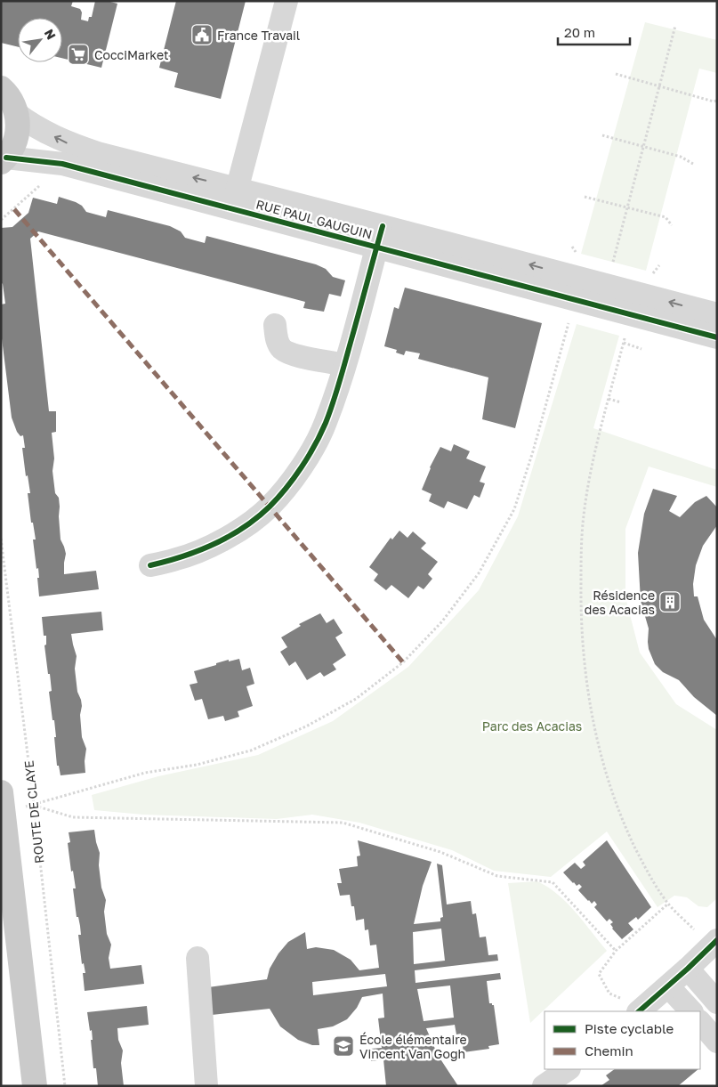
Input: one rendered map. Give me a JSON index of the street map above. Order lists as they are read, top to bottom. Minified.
{"streets":{"street":["RUE PAUL GAUGUIN"],"path":["ROUTE DE CLAYE"]},"parks":["Parc des Acacias"],"places":{"public building":["France Travail"],"supermarket":["CocciMarket"],"building":["Résidence des Acacias"],"school or university":["École élémentaire Vincent Van Gogh"]},"legend":["Piste cyclable","Chemin"],"scale_bar":"20 m","north":"top right"}
